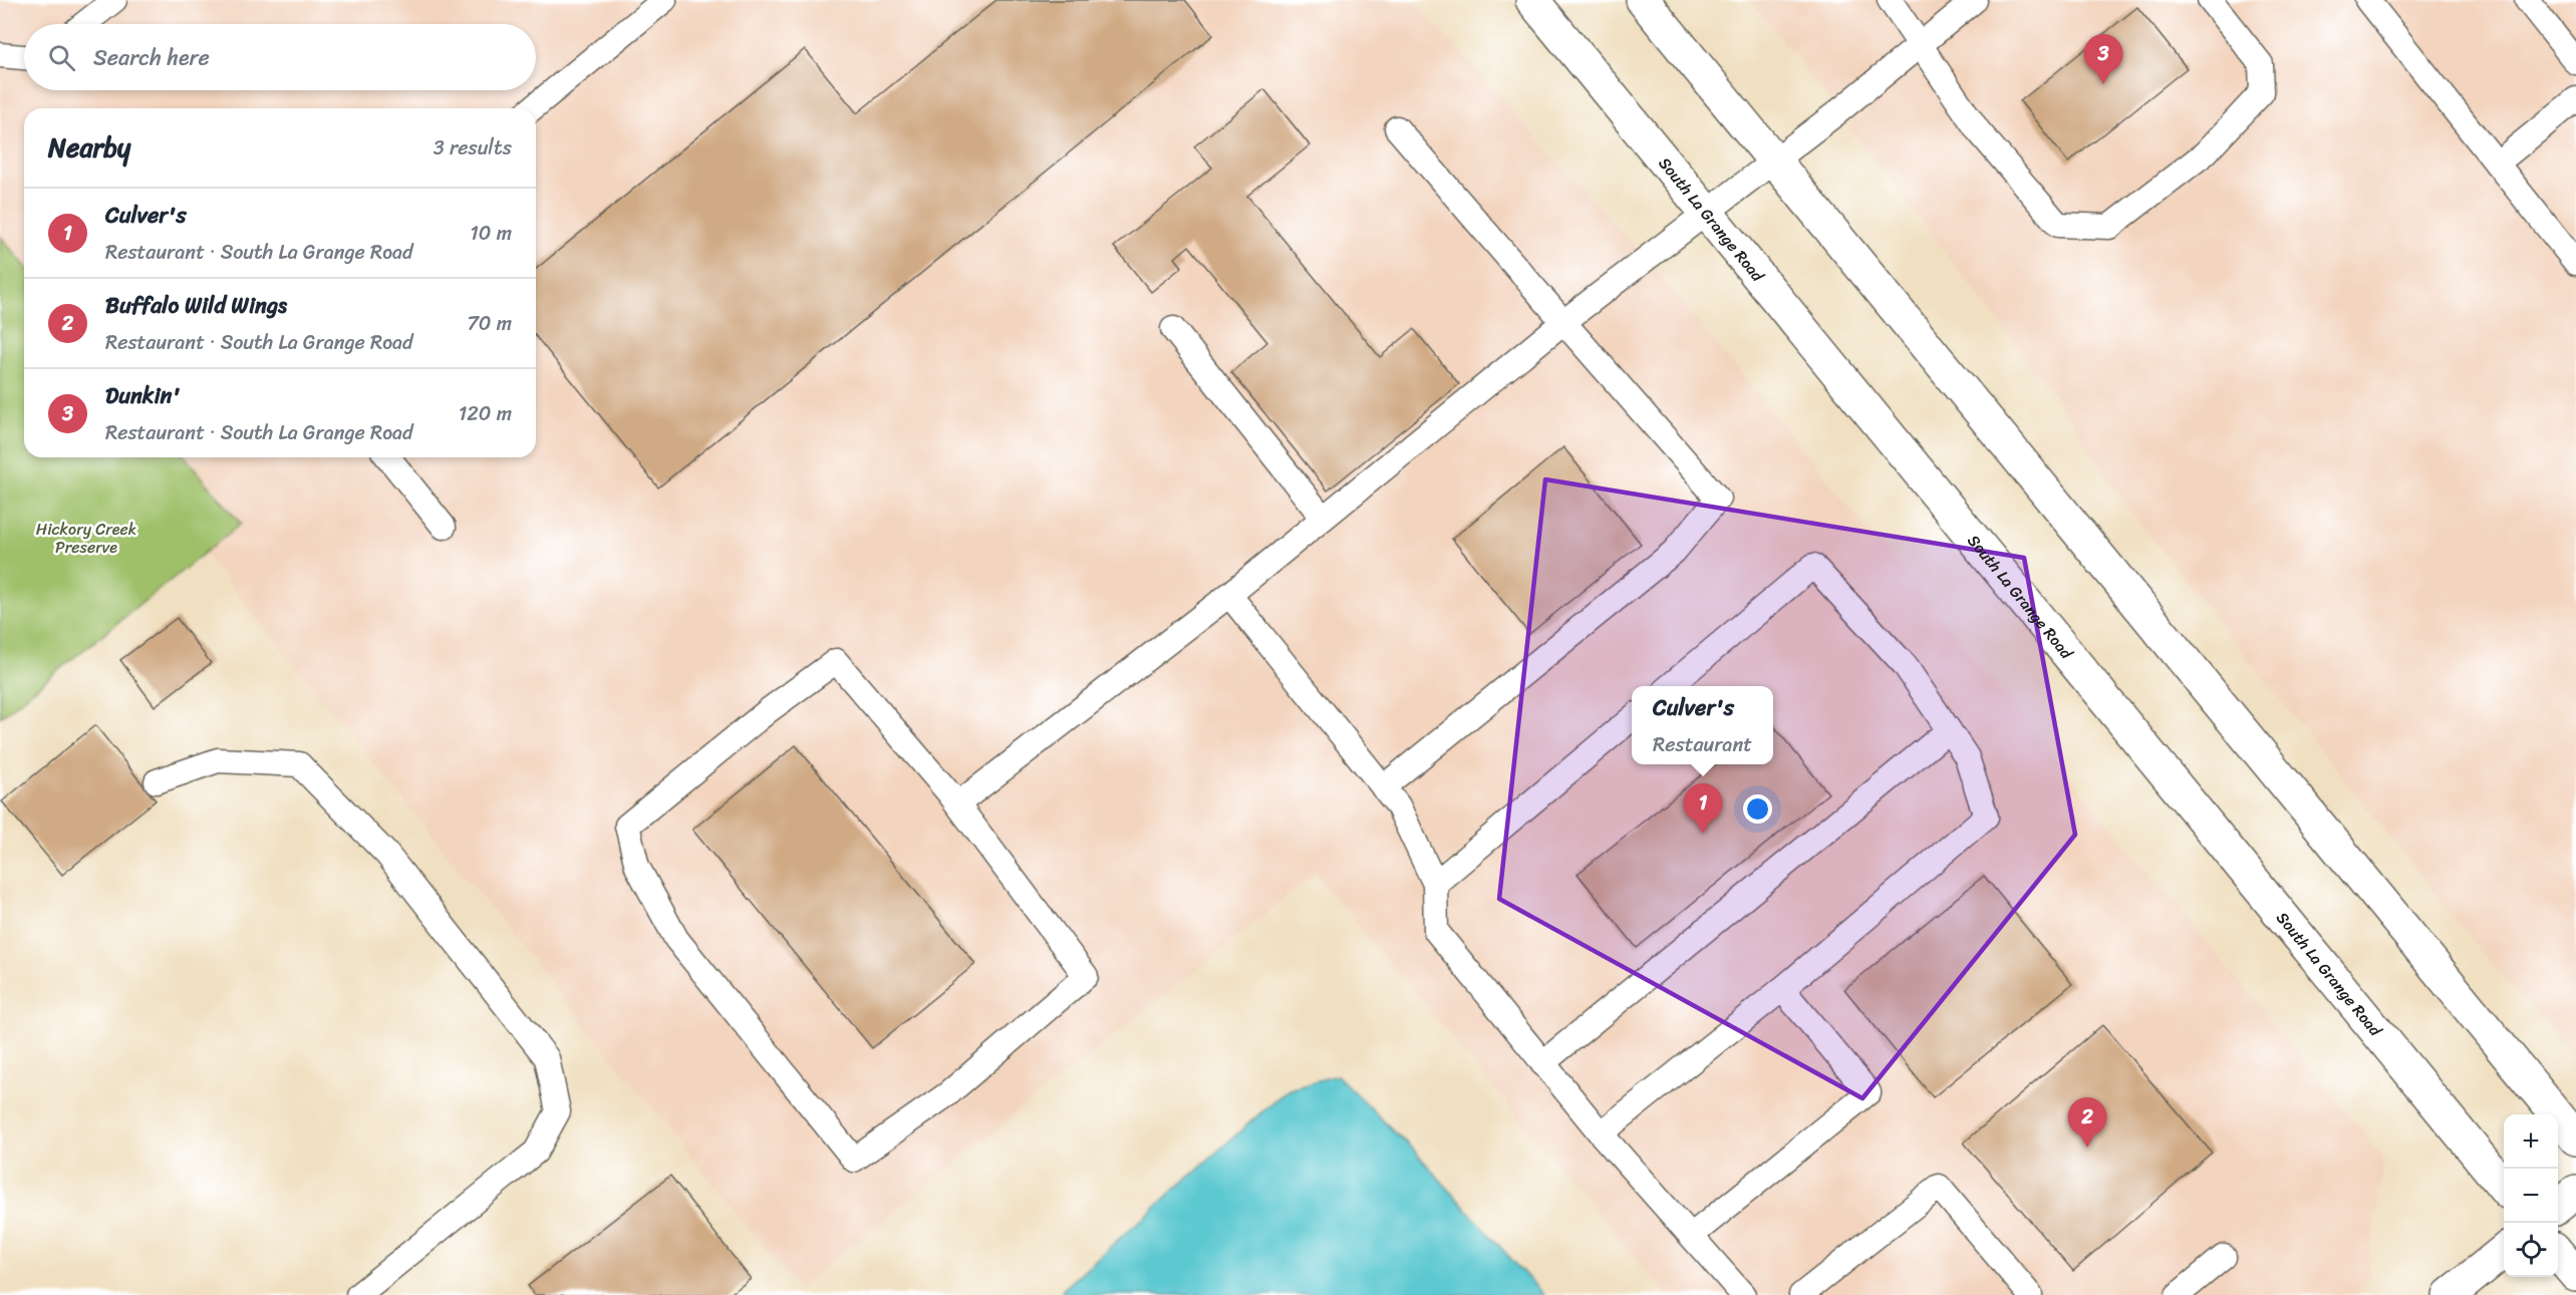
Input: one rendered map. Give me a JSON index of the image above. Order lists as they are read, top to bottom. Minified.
{"streets":{"main road":["South La Grange Road"]},"parks":["Hickory Creek Preserve"],"page":{"search":"Search here","pins":["3","1","2"],"heading":["Nearby","3 results"],"list":[{"mark":"1","name":"Culver's","note":"Restaurant · South La Grange Road","value":"10 m"},{"mark":"2","name":"Buffalo Wild Wings","note":"Restaurant · South La Grange Road","value":"70 m"},{"mark":"3","name":"Dunkin'","note":"Restaurant · South La Grange Road","value":"120 m"}],"popup":["Culver's","Restaurant"],"map_buttons":["+","−"]}}
